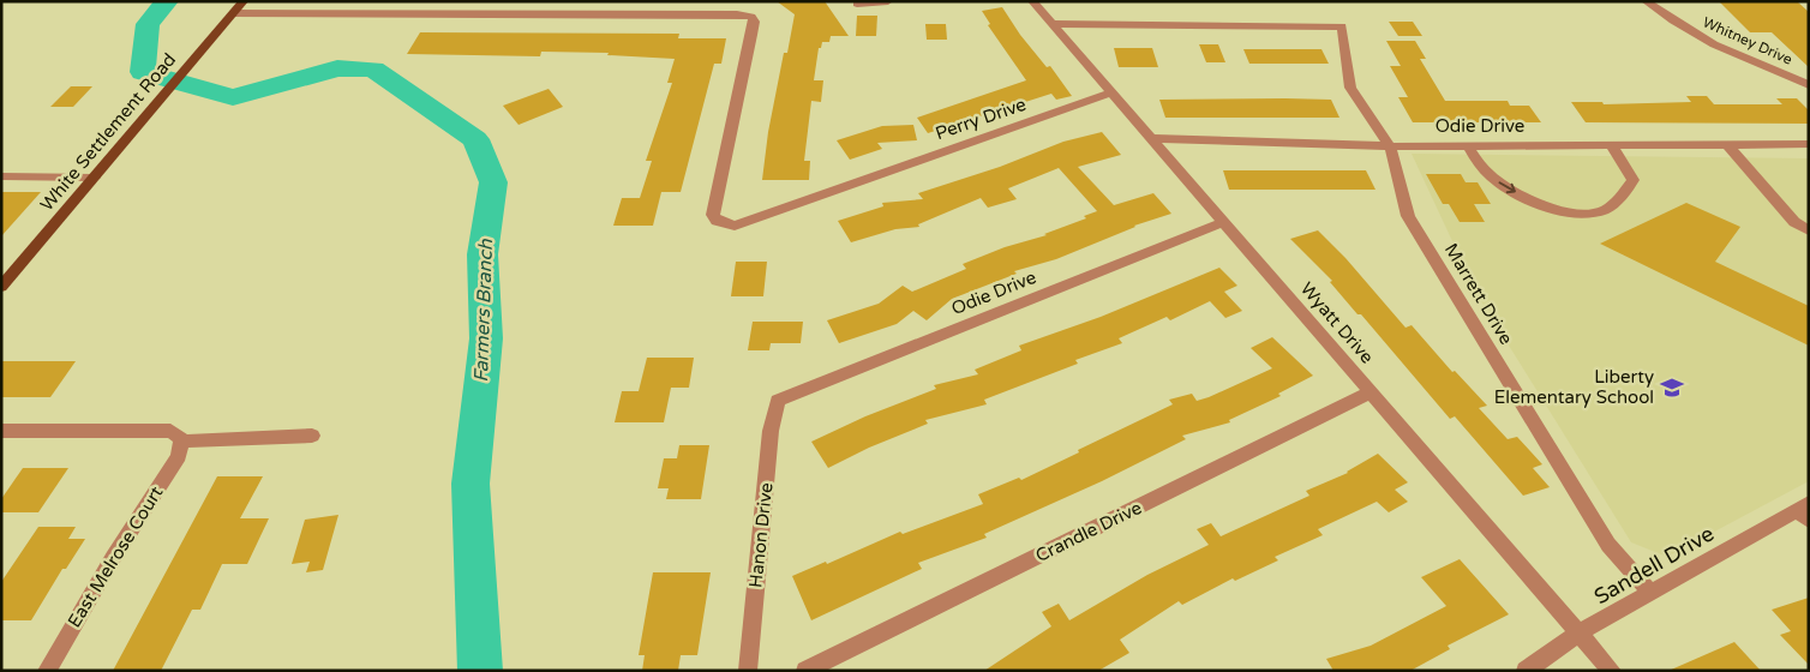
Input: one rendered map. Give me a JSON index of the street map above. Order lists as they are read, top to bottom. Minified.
{"streets":{"main road":["White Settlement Road"],"street":["Whitney Drive","Perry Drive","Odie Drive","Marrett Drive","Wyatt Drive","Crandle Drive","Hanon Drive","East Melrose Court","Sandell Drive"]},"crossings":[["Perry Drive","White Settlement Road"],["Perry Drive","Wyatt Drive"],["Odie Drive","Marrett Drive"],["Odie Drive","Wyatt Drive"],["Odie Drive","Hanon Drive"],["Marrett Drive","Wyatt Drive"],["Marrett Drive","Sandell Drive"],["Wyatt Drive","Crandle Drive"],["Wyatt Drive","Sandell Drive"]],"water":["Farmers Branch"],"places":{"school or university":["Liberty Elementary School"]}}
